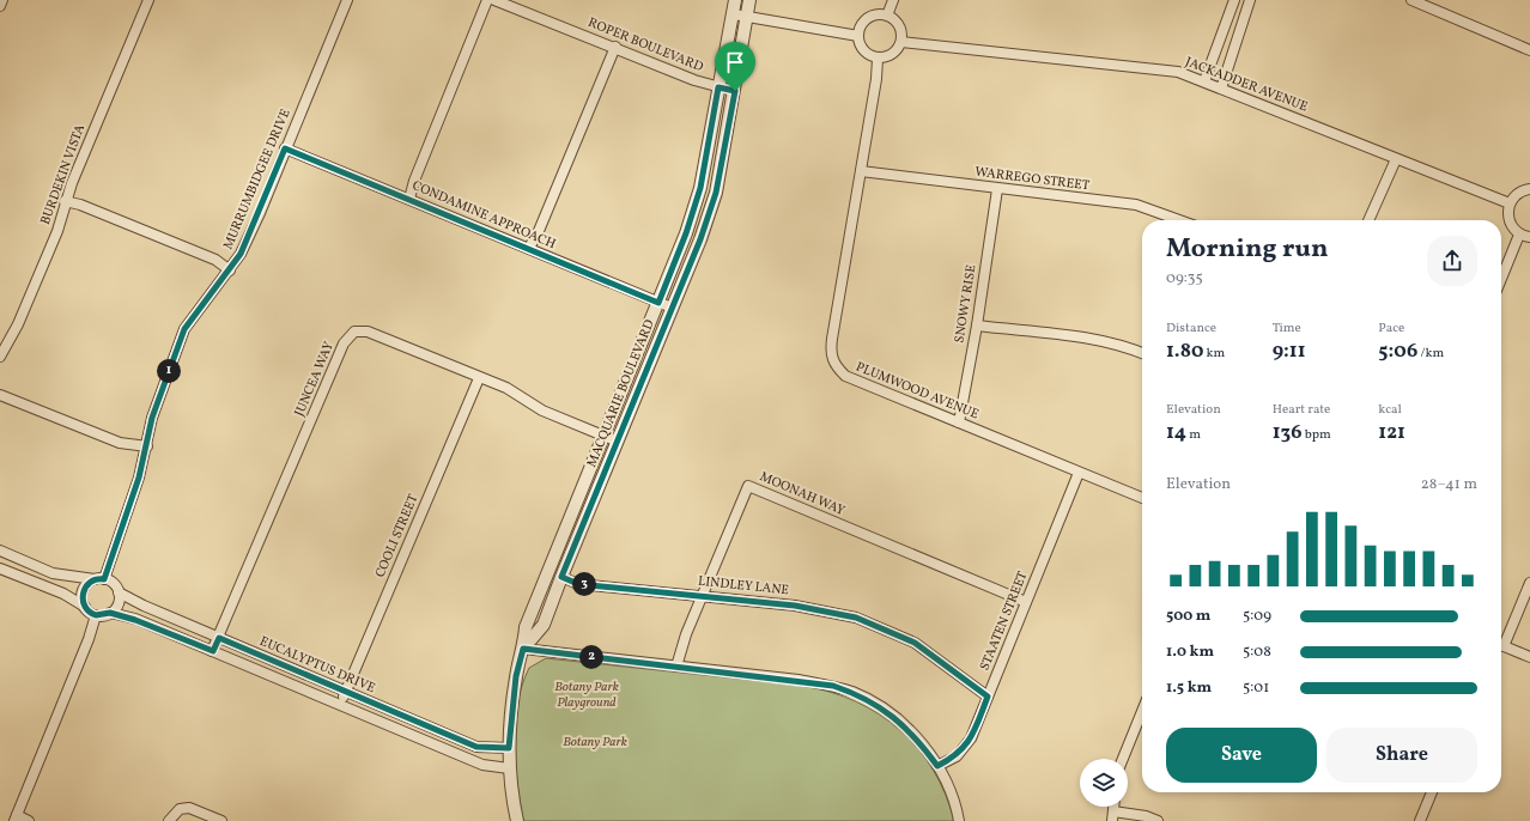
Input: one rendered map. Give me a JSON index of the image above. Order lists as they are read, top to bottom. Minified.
{"streets":{"street":["ROPER BOULEVARD","JACKADDER AVENUE","BURDEKIN VISTA","MURRUMBIDGEE DRIVE","WARREGO STREET","CONDAMINE APPROACH","SNOWY RISE","JUNCEA WAY","PLUMWOOD AVENUE","MACQUARIE BOULEVARD","MOONAH WAY","COOLI STREET","LINDLEY LANE","STAATEN STREET","EUCALYPTUS DRIVE"]},"crossings":[["ROPER BOULEVARD","MACQUARIE BOULEVARD"],["JACKADDER AVENUE","PLUMWOOD AVENUE"],["MURRUMBIDGEE DRIVE","CONDAMINE APPROACH"],["MURRUMBIDGEE DRIVE","EUCALYPTUS DRIVE"],["WARREGO STREET","SNOWY RISE"],["WARREGO STREET","PLUMWOOD AVENUE"],["CONDAMINE APPROACH","MACQUARIE BOULEVARD"],["SNOWY RISE","PLUMWOOD AVENUE"],["JUNCEA WAY","MACQUARIE BOULEVARD"],["JUNCEA WAY","COOLI STREET"],["JUNCEA WAY","EUCALYPTUS DRIVE"],["PLUMWOOD AVENUE","STAATEN STREET"],["MACQUARIE BOULEVARD","LINDLEY LANE"],["MACQUARIE BOULEVARD","EUCALYPTUS DRIVE"],["MOONAH WAY","LINDLEY LANE"],["MOONAH WAY","STAATEN STREET"],["COOLI STREET","EUCALYPTUS DRIVE"],["LINDLEY LANE","STAATEN STREET"]],"parks":["Botany Park Playground","Botany Park"],"page":{"heading":["Morning run","09:35"],"stats":[["Distance","1.80 km"],["Time","9:11"],["Pace","5:06 /km"],["Elevation","14 m"],["Heart rate","136 bpm"],["kcal","121"]],"pins":["1","3","2"],"chart":["Elevation","28–41 m"],"list":[{"name":"500 m","note":"5:09"},{"name":"1.0 km","note":"5:08"},{"name":"1.5 km","note":"5:01"}],"buttons":["Save","Share"]}}
